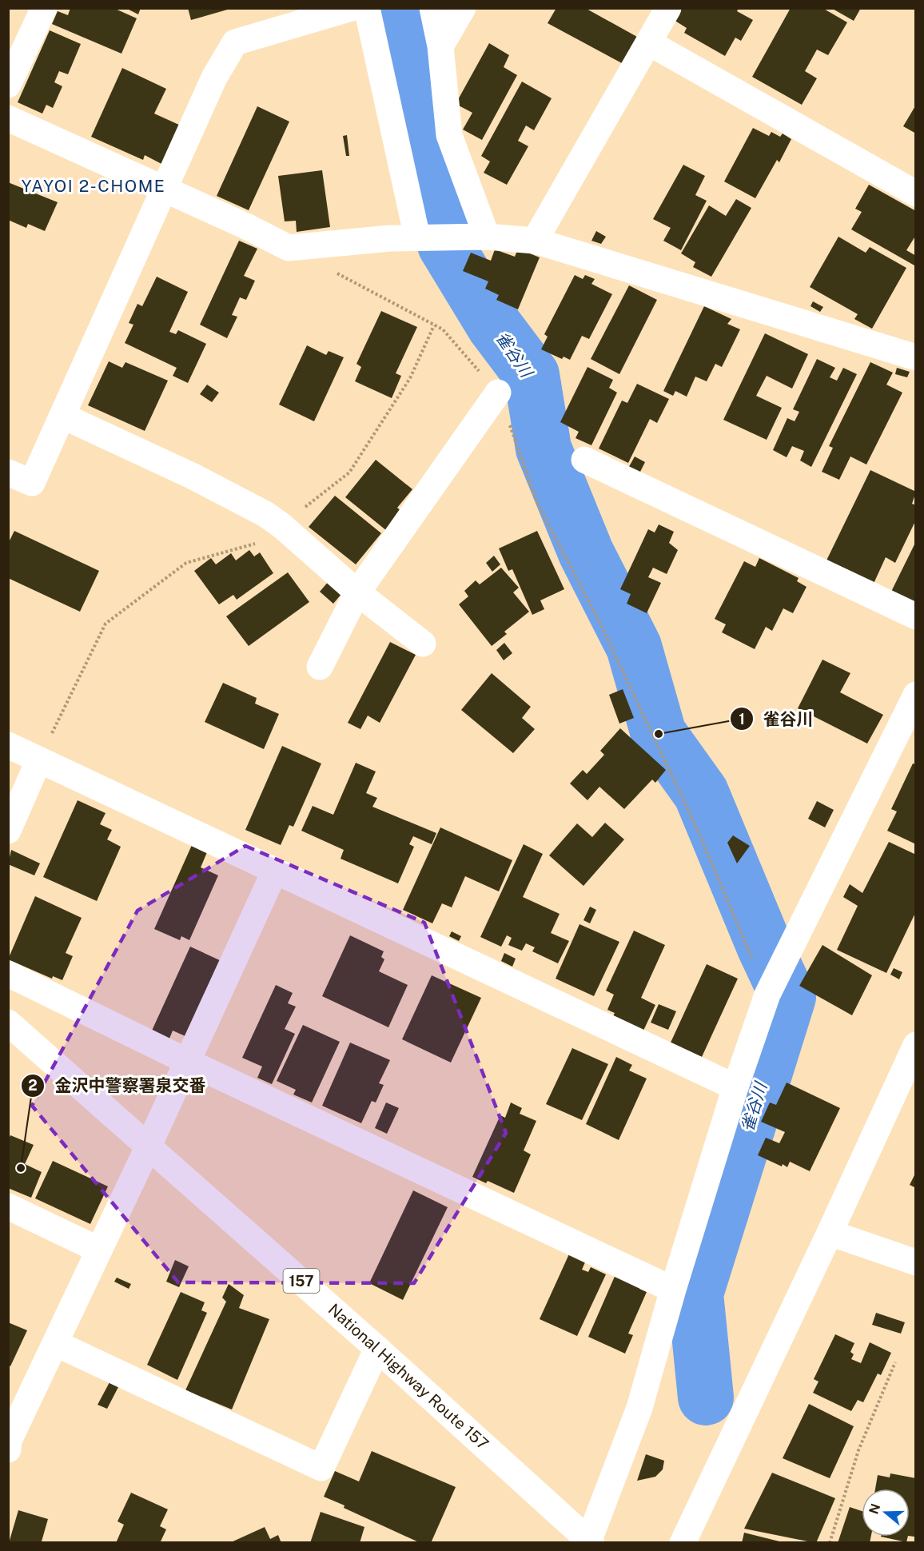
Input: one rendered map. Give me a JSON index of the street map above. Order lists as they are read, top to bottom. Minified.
{"streets":{"main road":["157","National Highway Route 157"]},"districts":["YAYOI 2-CHOME"],"water":["雀谷川"],"places":["雀谷川","金沢中警察署泉交番"],"north":"left"}
